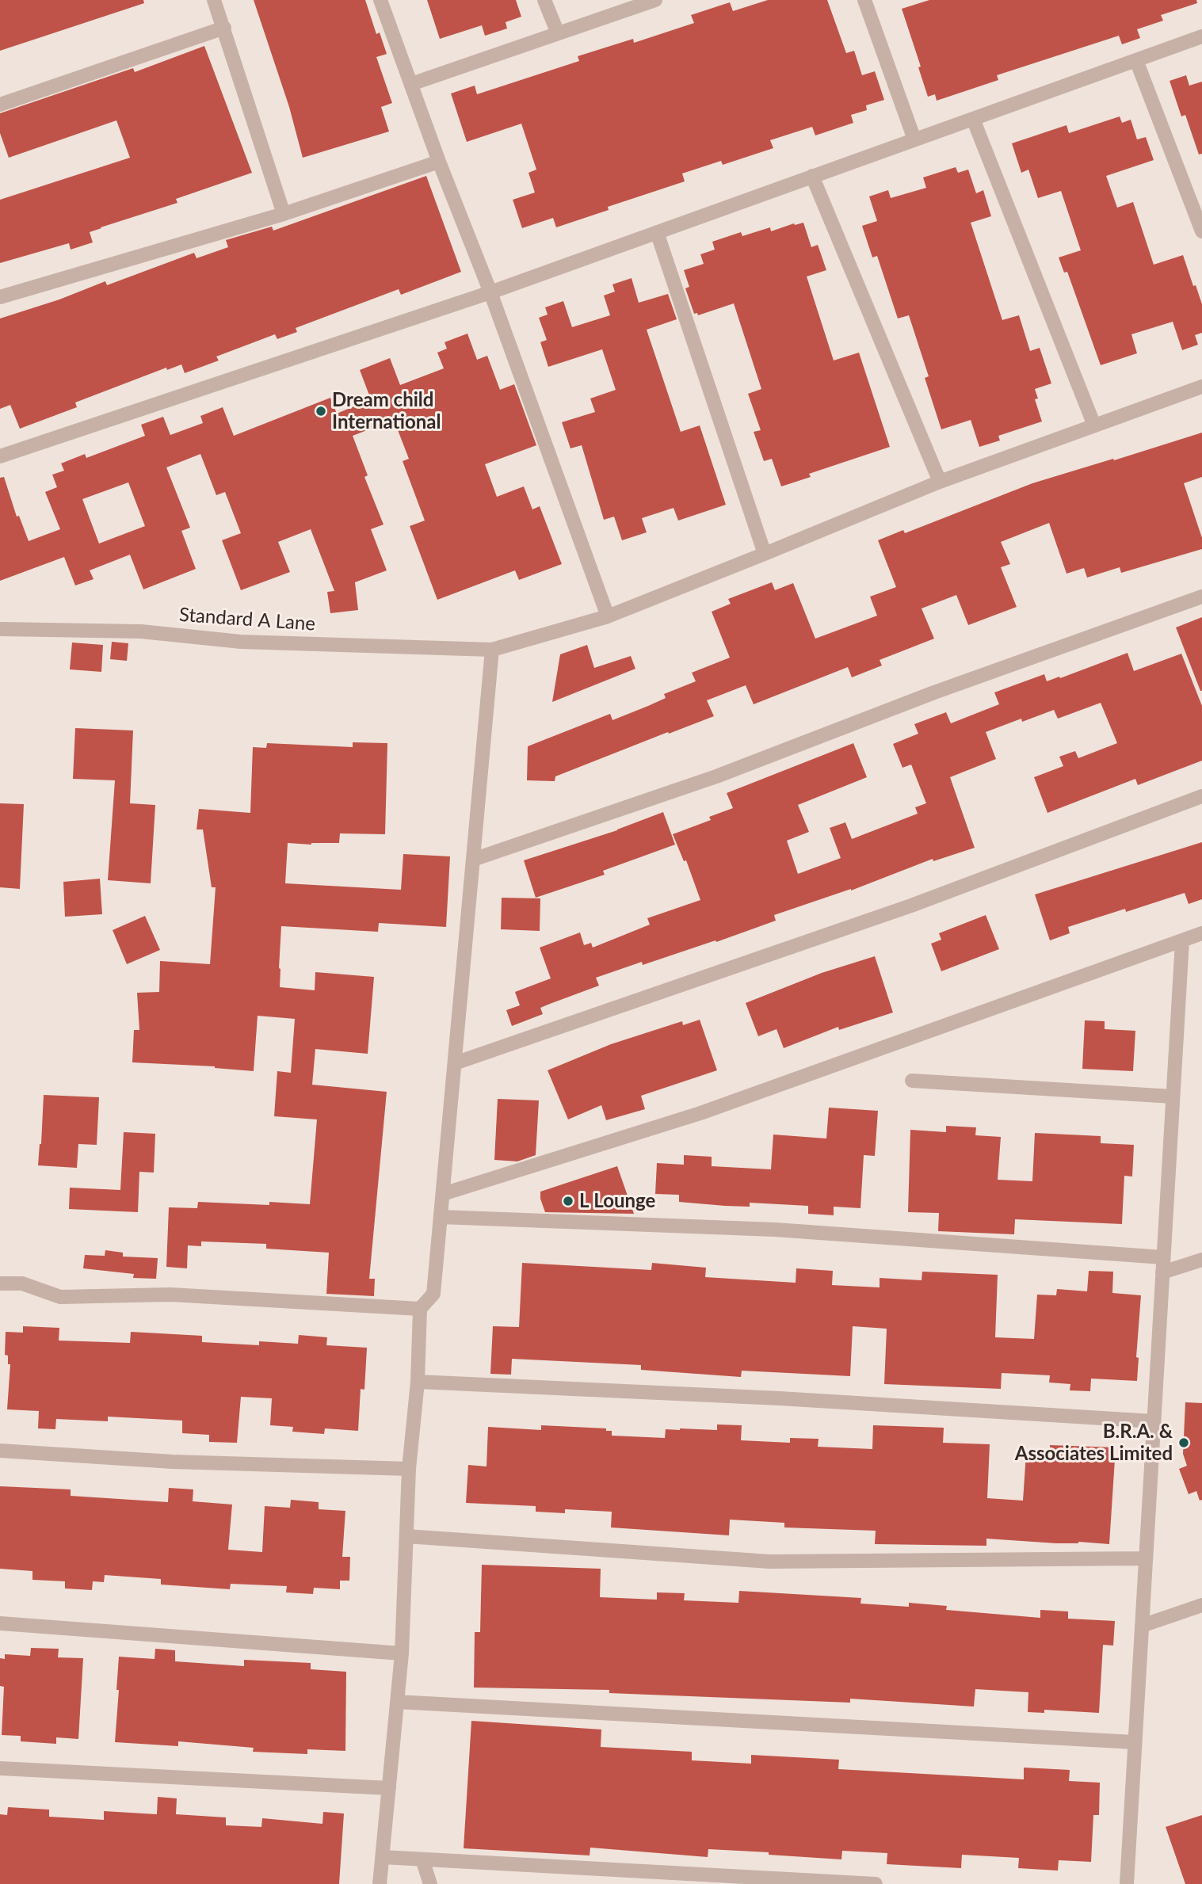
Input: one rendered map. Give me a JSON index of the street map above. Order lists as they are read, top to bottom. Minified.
{"streets":{"street":["Standard A Lane"]},"places":["Dream child International","L Lounge","B.R.A. & Associates Limited"]}
